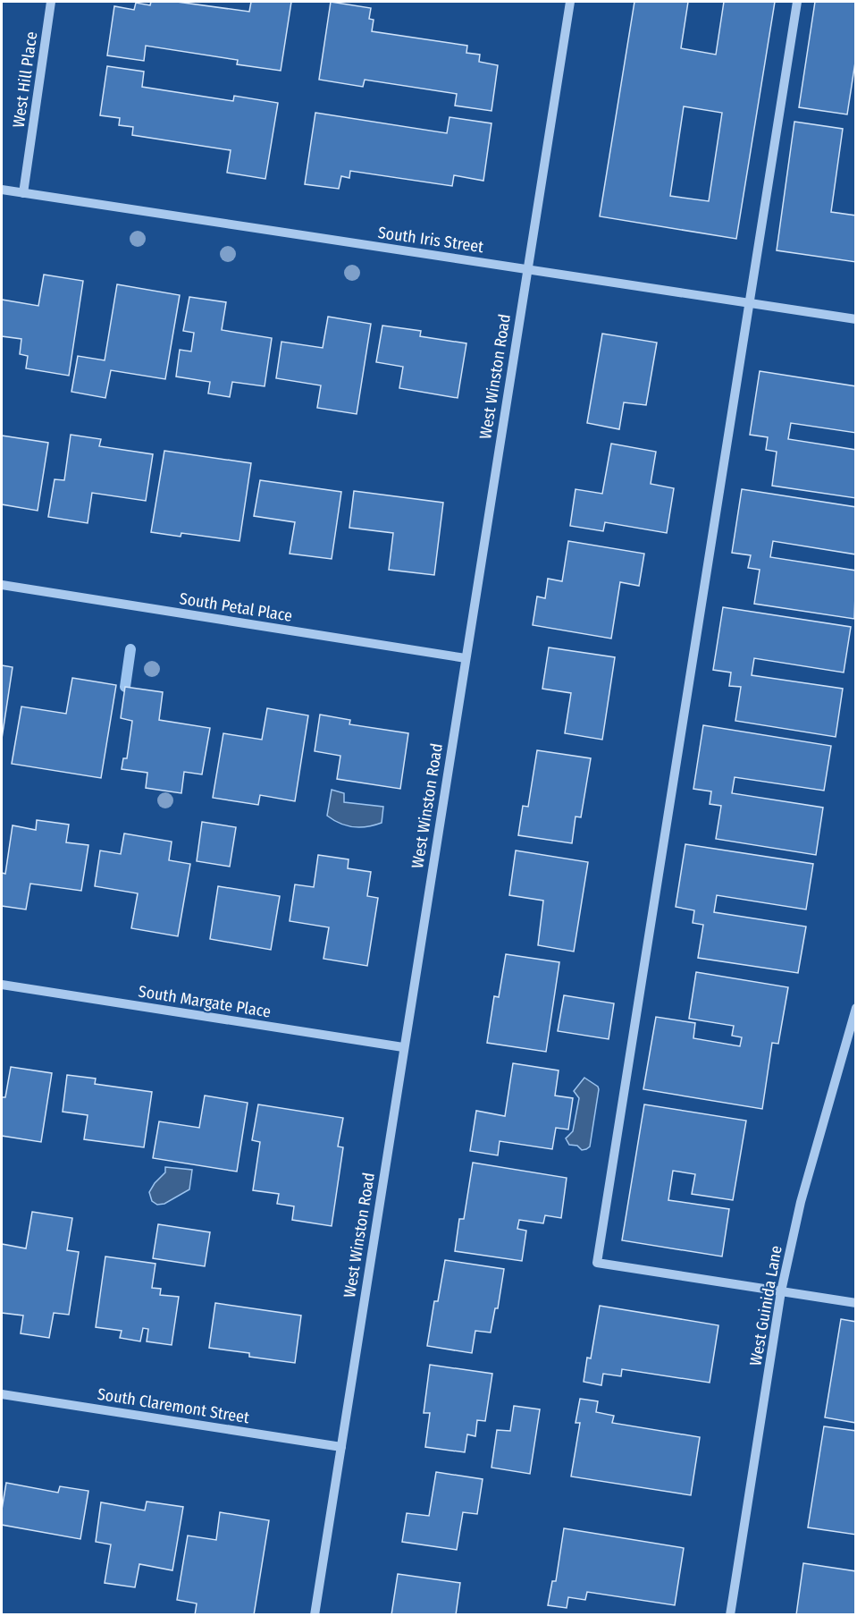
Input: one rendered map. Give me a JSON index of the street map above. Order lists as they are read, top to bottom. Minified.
{"streets":{"street":["West Hill Place","South Iris Street","West Winston Road","South Petal Place","South Margate Place","West Guinida Lane","South Claremont Street"]},"crossings":[["West Hill Place","South Iris Street"],["South Iris Street","West Winston Road"],["West Winston Road","South Petal Place"],["West Winston Road","South Margate Place"],["West Winston Road","South Claremont Street"]]}
